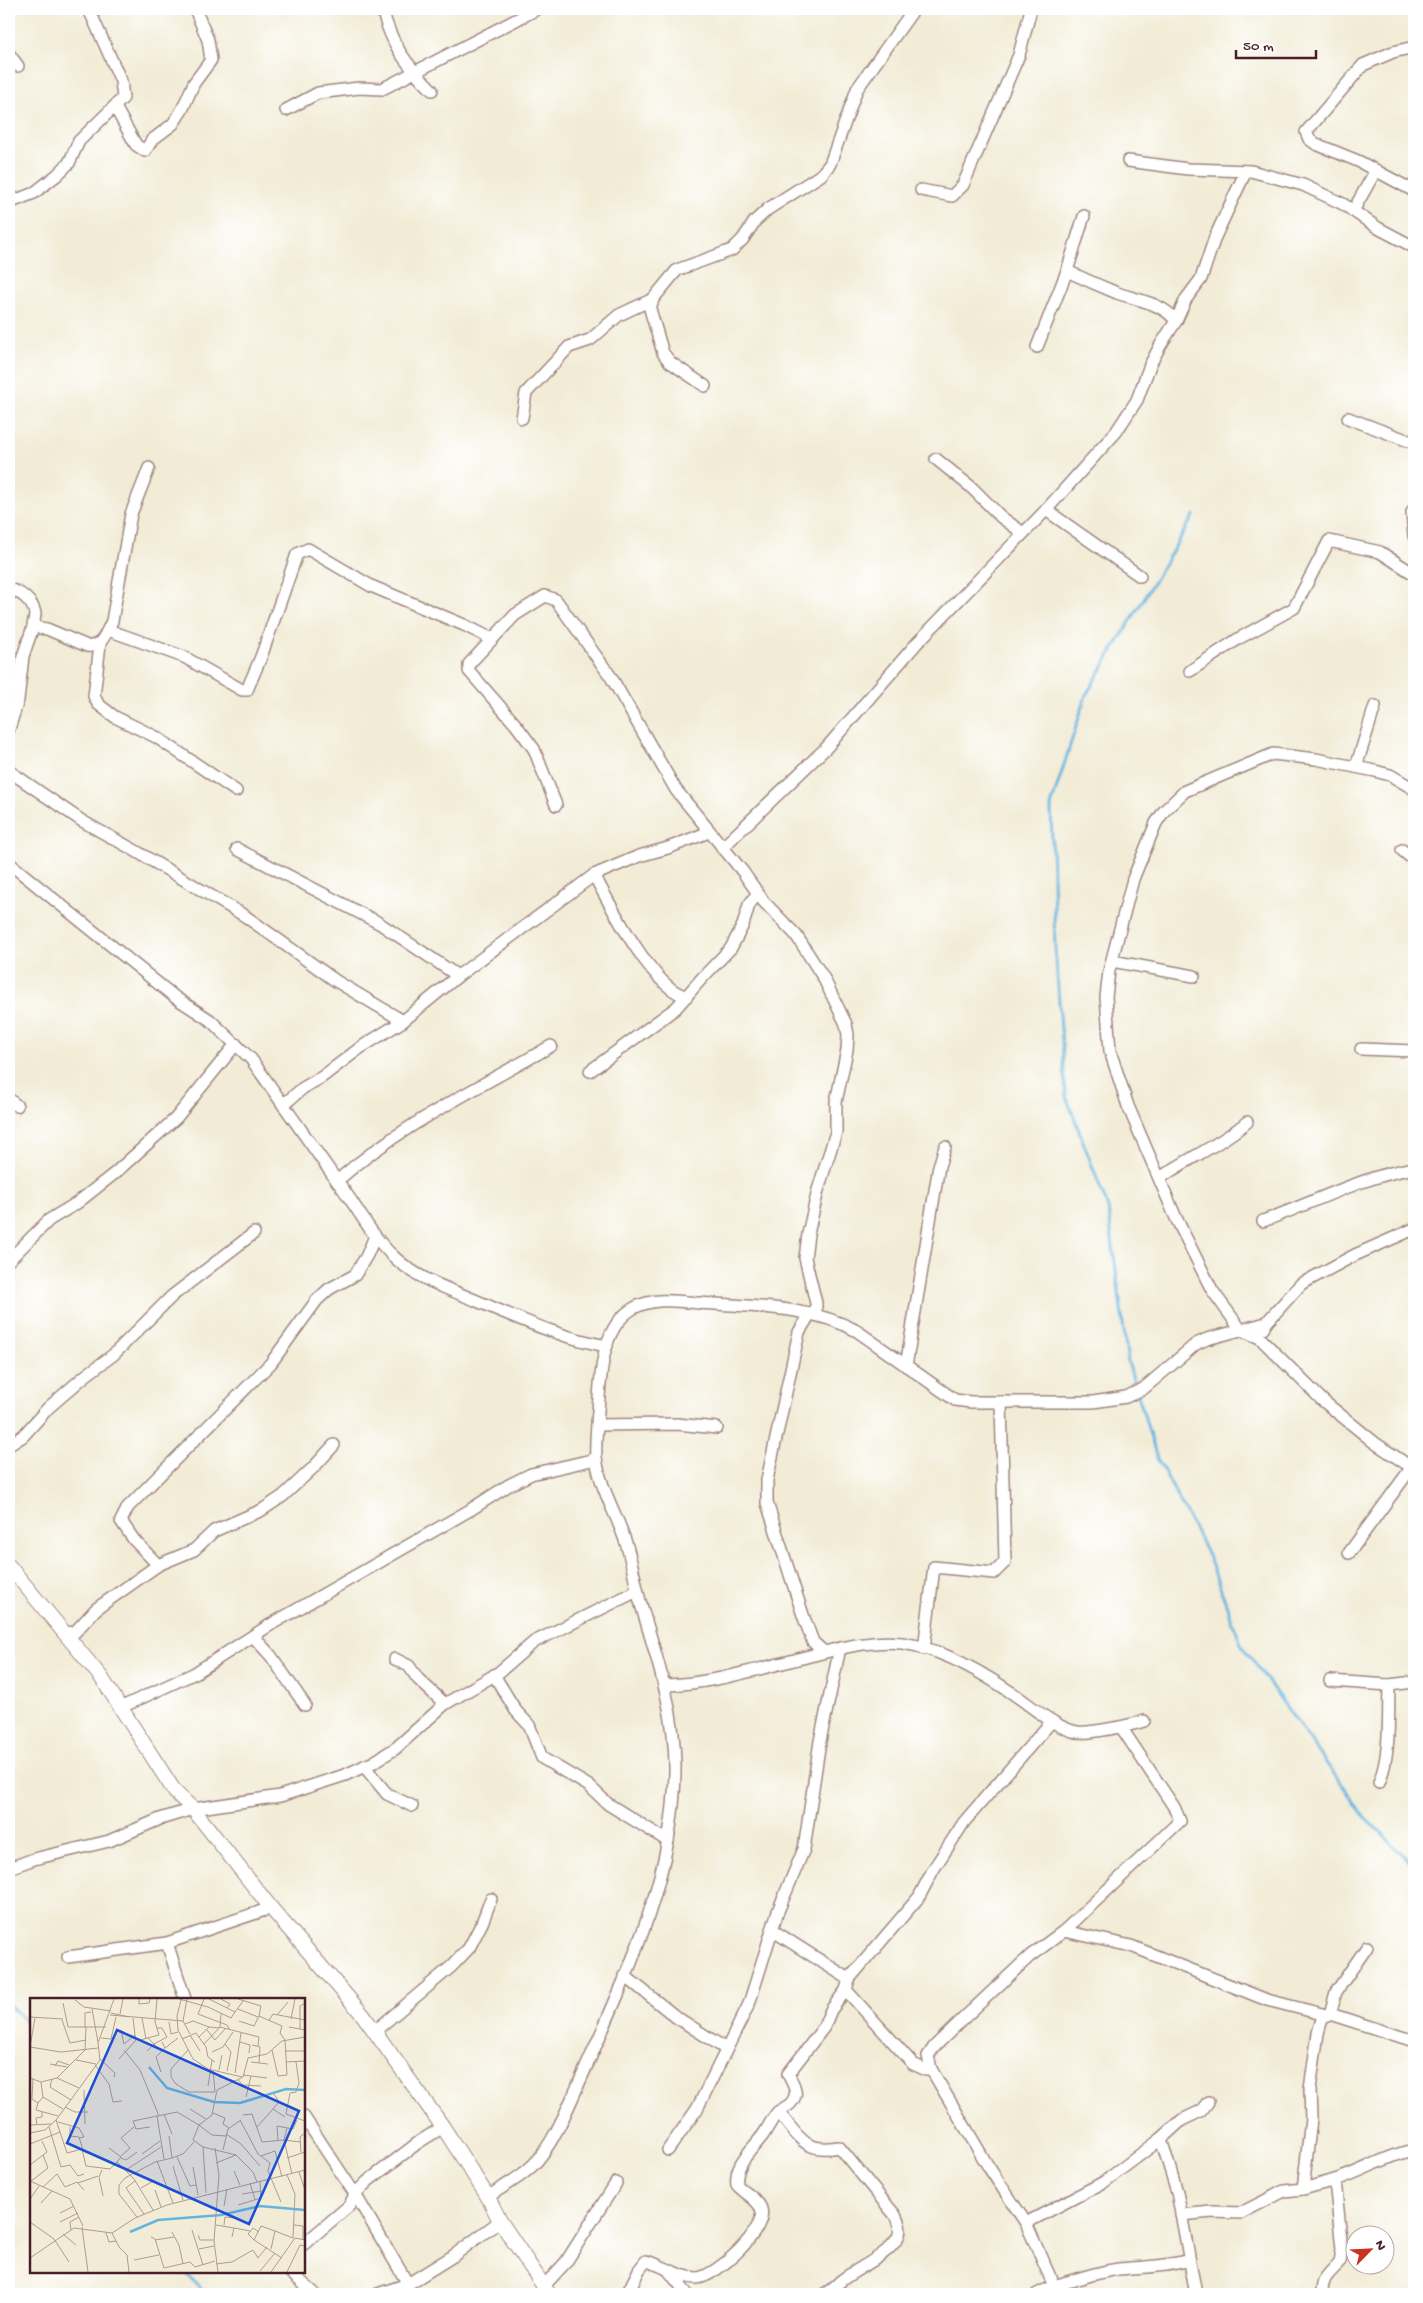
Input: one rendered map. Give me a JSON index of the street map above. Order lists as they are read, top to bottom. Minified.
{"scale_bar":"50 m","north":"top right"}
